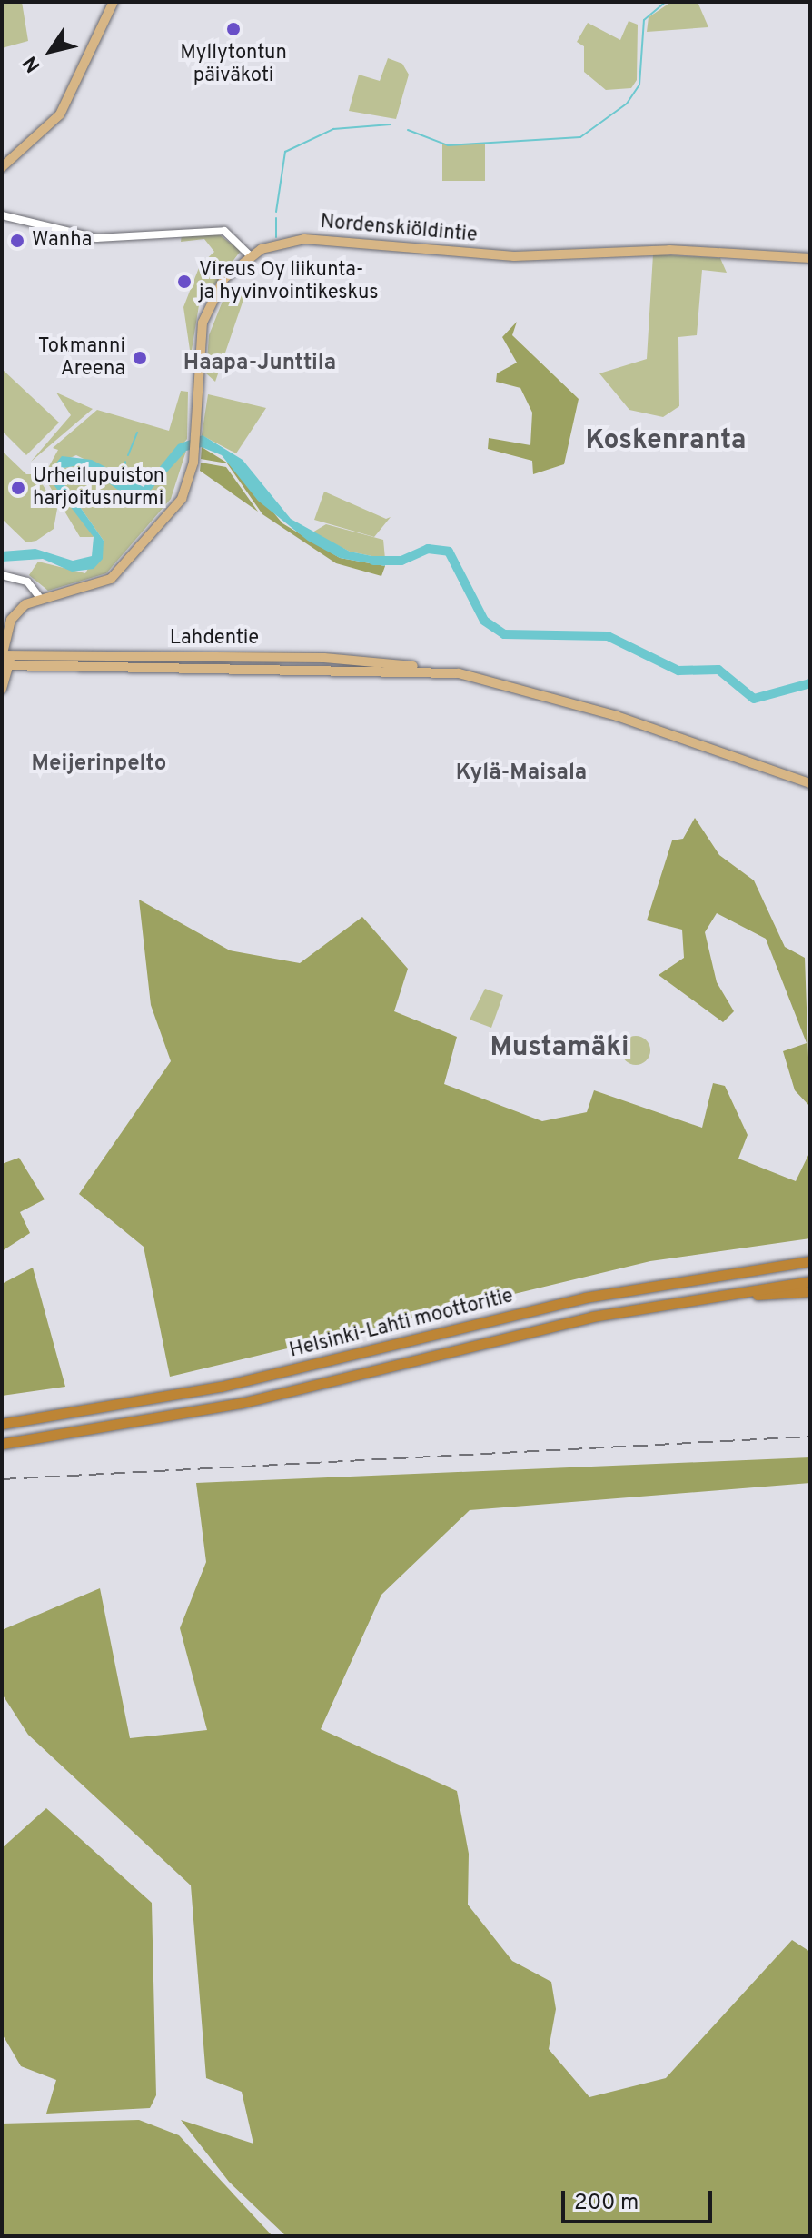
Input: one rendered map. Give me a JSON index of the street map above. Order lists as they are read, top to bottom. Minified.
{"streets":{"highway":["Helsinki-Lahti moottoritie"],"main road":["Nordenskiöldintie","Lahdentie"]},"districts":["Haapa-Junttila","Koskenranta","Meijerinpelto","Kylä-Maisala","Mustamäki"],"places":["Myllytontun päiväkoti","Wanha","Vireus Oy liikunta- ja hyvinvointikeskus","Tokmanni Areena","Urheilupuiston harjoitusnurmi"],"scale_bar":"200 m","north":"bottom left"}
